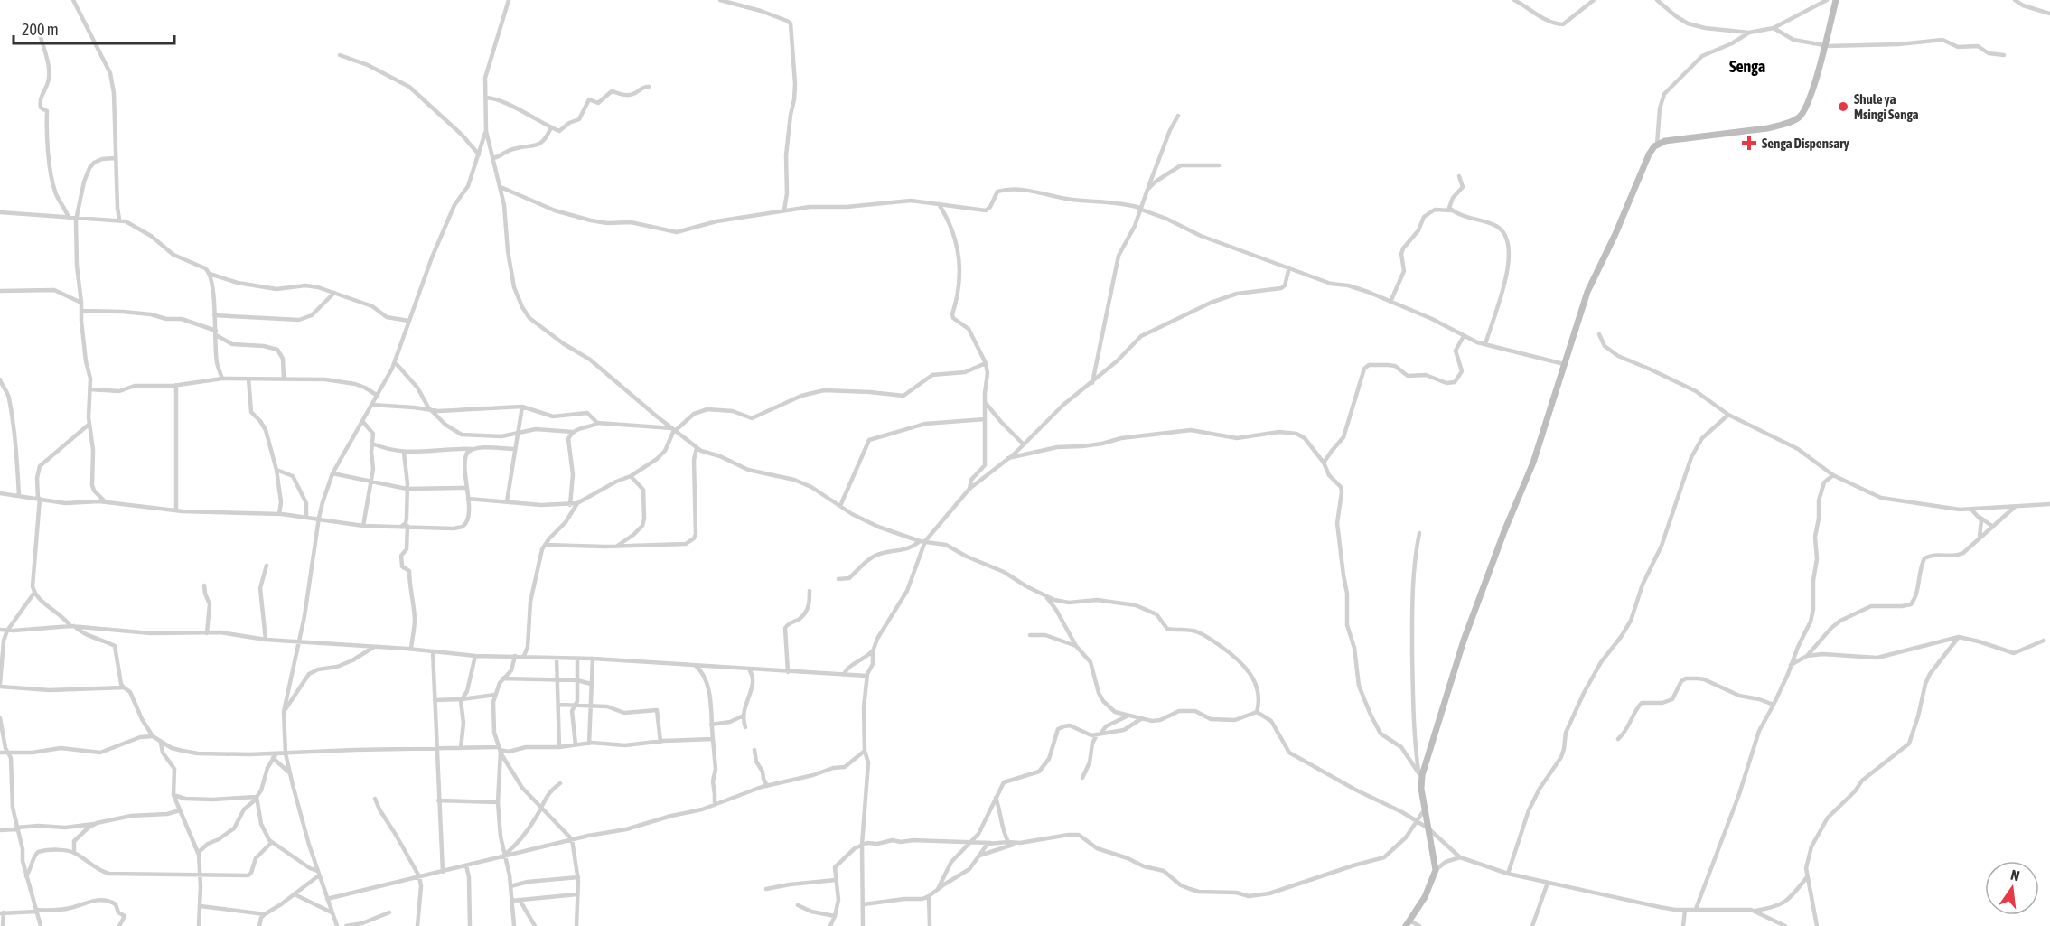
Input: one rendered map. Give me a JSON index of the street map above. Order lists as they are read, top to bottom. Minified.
{"districts":["Senga"],"places":{"other":["Shule ya Msingi Senga"],"health":["Senga Dispensary"]},"scale_bar":"200 m","north":"top"}
